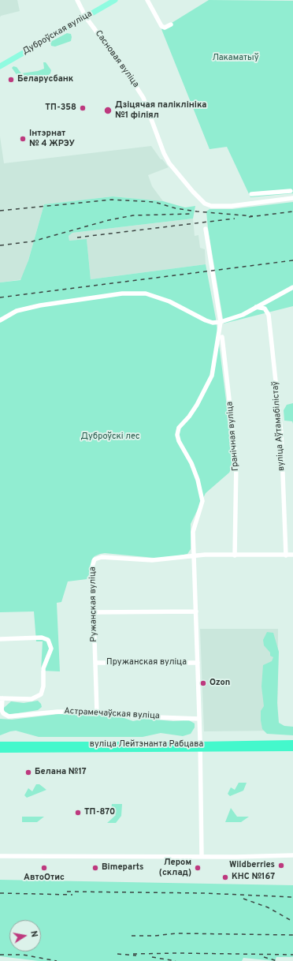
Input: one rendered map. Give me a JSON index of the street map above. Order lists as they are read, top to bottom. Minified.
{"streets":{"highway":["вуліца Лейтэнанта Рабцава"],"main road":["Дуброўская вуліца"],"street":["Сасновая вуліца","вуліца Аўтамабілістаў","Гранічная вуліца","Ружанская вуліца","Пружанская вуліца","Астрамечаўская вуліца"]},"crossings":[["Дуброўская вуліца","Сасновая вуліца"],["Ружанская вуліца","Пружанская вуліца"],["Ружанская вуліца","Астрамечаўская вуліца"]],"parks":["Лакаматыў","Дуброўскі лес"],"places":["Беларусбанк","ТП-358","Дзіцячая паліклініка №1 філіял","Інтэрнат № 4 ЖРЭУ","Ozon","Белана №17","ТП-870","Wildberries","АвтоОтис","Bimeparts","Лером (склад)","КНС №167"],"north":"right"}
